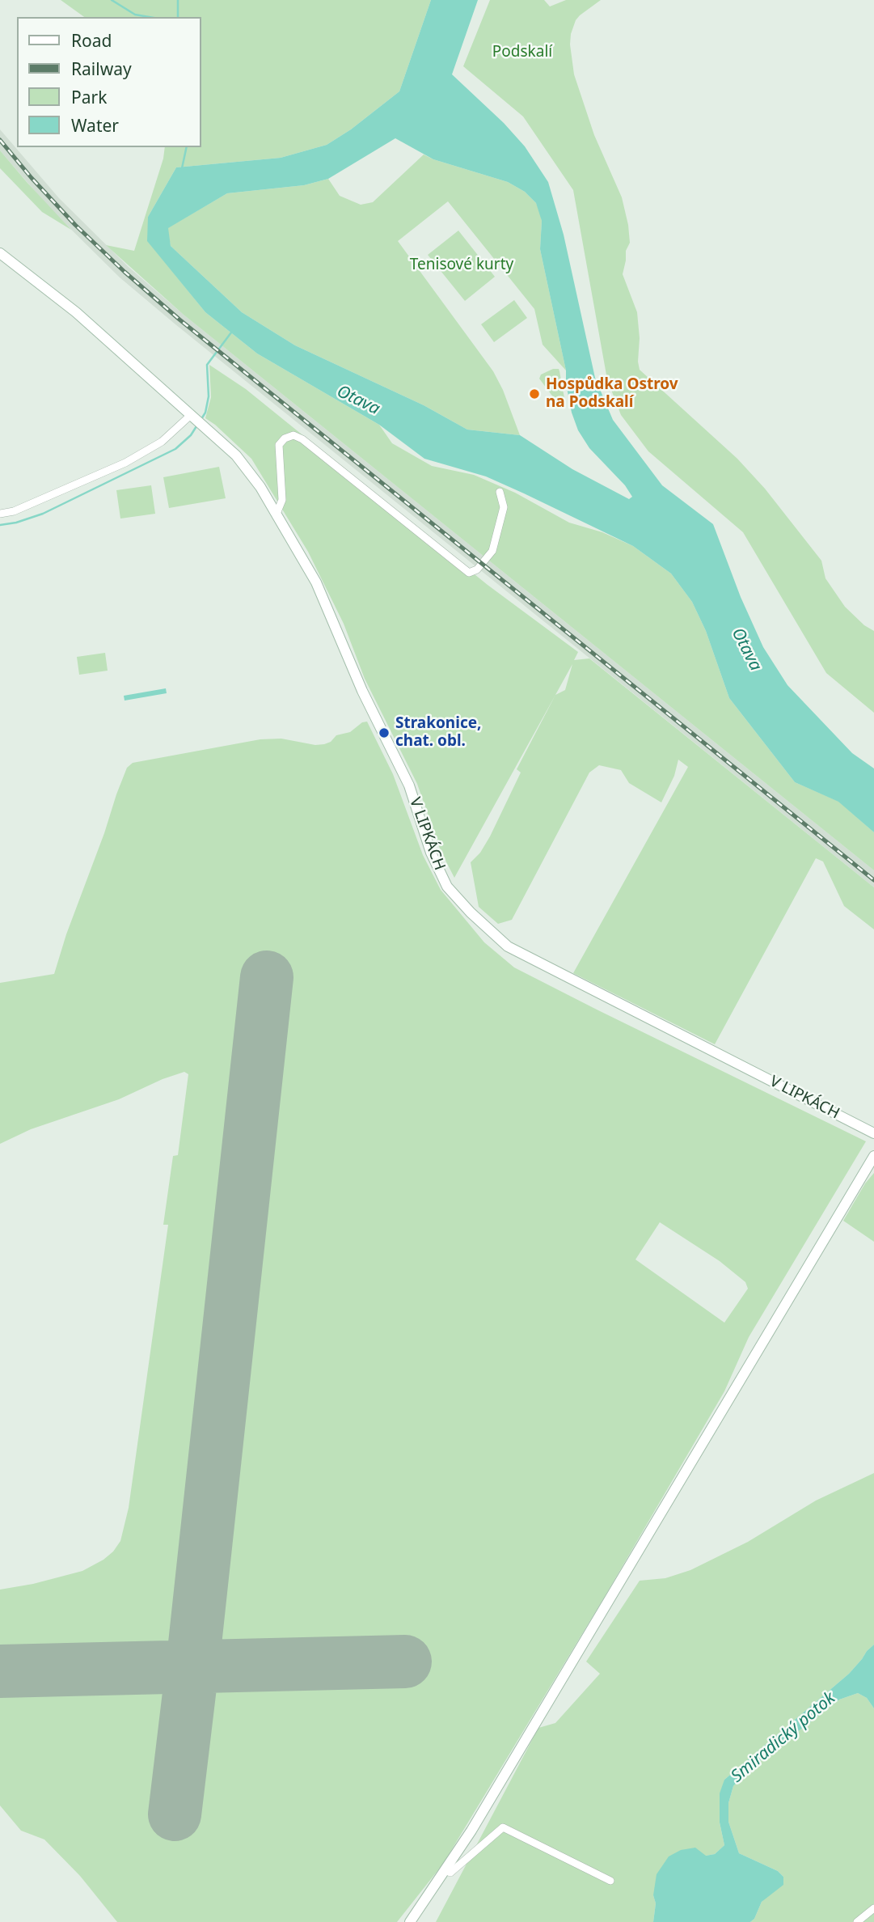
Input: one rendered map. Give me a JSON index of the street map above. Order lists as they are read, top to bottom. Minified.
{"streets":{"street":["V LIPKÁCH"]},"water":["Otava","Smiradický potok"],"parks":["Podskalí","Tenisové kurty"],"places":["Hospůdka Ostrov na Podskalí","Strakonice, chat. obl."],"legend":["Road","Railway","Park","Water"]}
